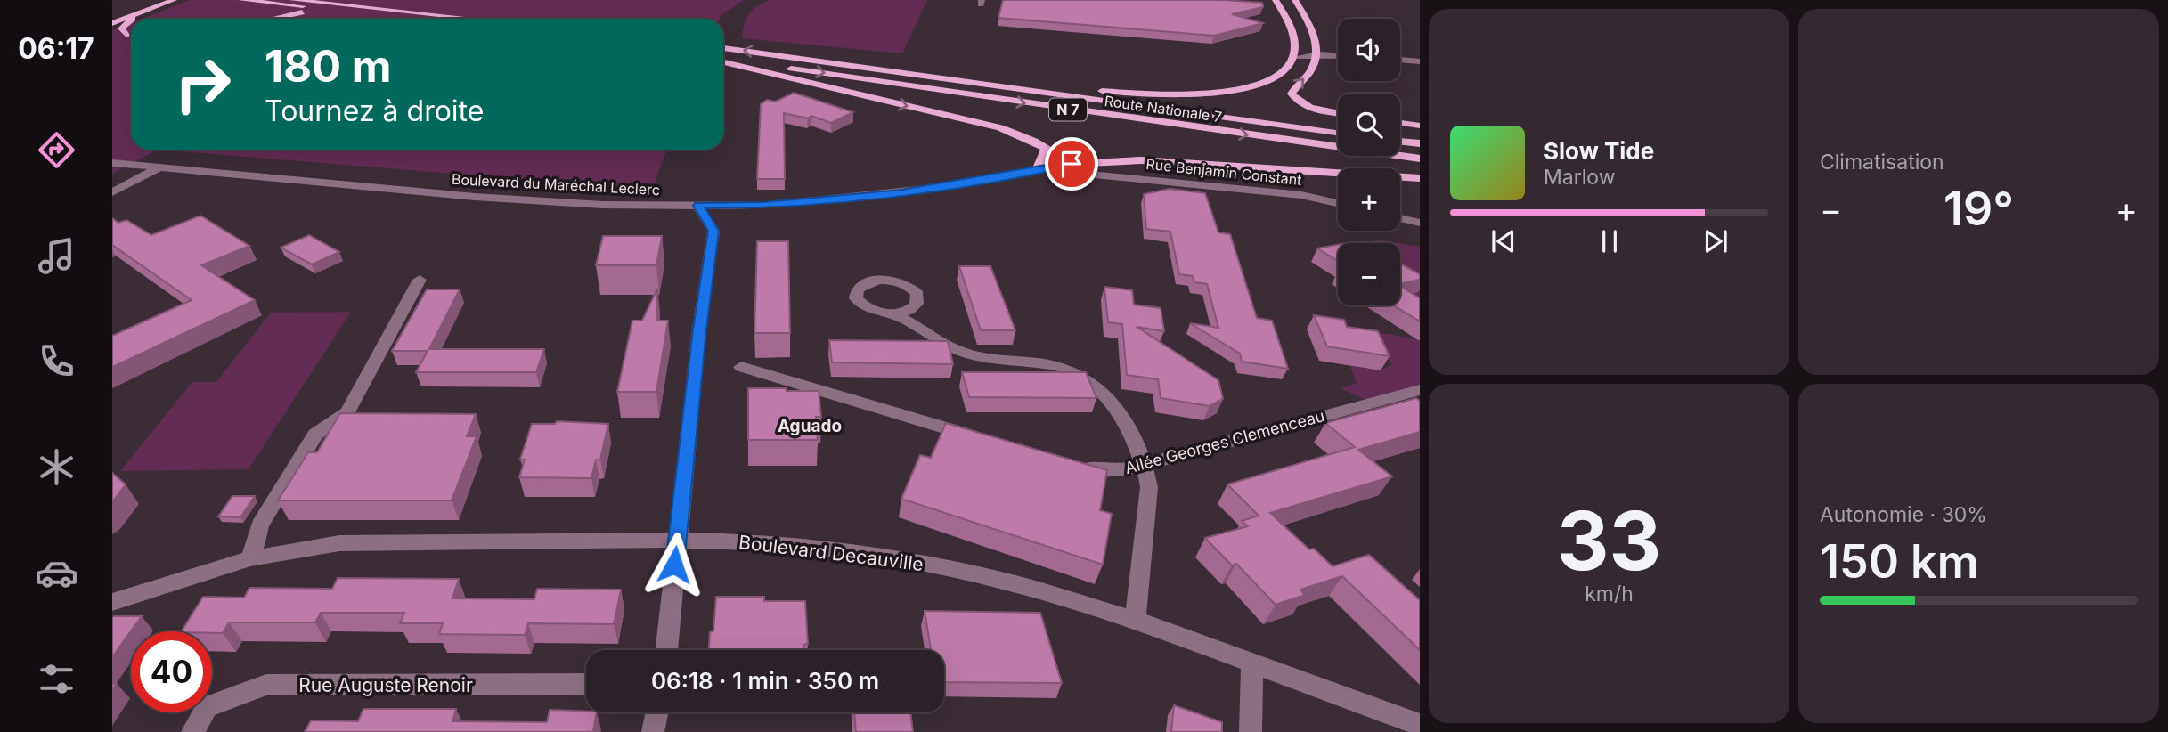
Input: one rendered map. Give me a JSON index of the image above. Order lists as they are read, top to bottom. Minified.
{"streets":{"main road":["Route Nationale 7","N 7"],"street":["Rue Benjamin Constant","Boulevard du Maréchal Leclerc","Allée Georges Clemenceau","Boulevard Decauville","Rue Auguste Renoir"]},"crossings":[["Rue Benjamin Constant","Boulevard du Maréchal Leclerc"]],"districts":["Aguado"],"page":{"tabs":"06:17","tile":["Climatisation",["33","km/h"],["Autonomie · 30%","150 km"]],"map_buttons":["+","−"],"turn":["180 m","Tournez à droite"],"song":["Slow Tide","Marlow"],"heat":["−","19°","+"],"limit":"40","trip":"06:18 · 1 min · 350 m"}}
